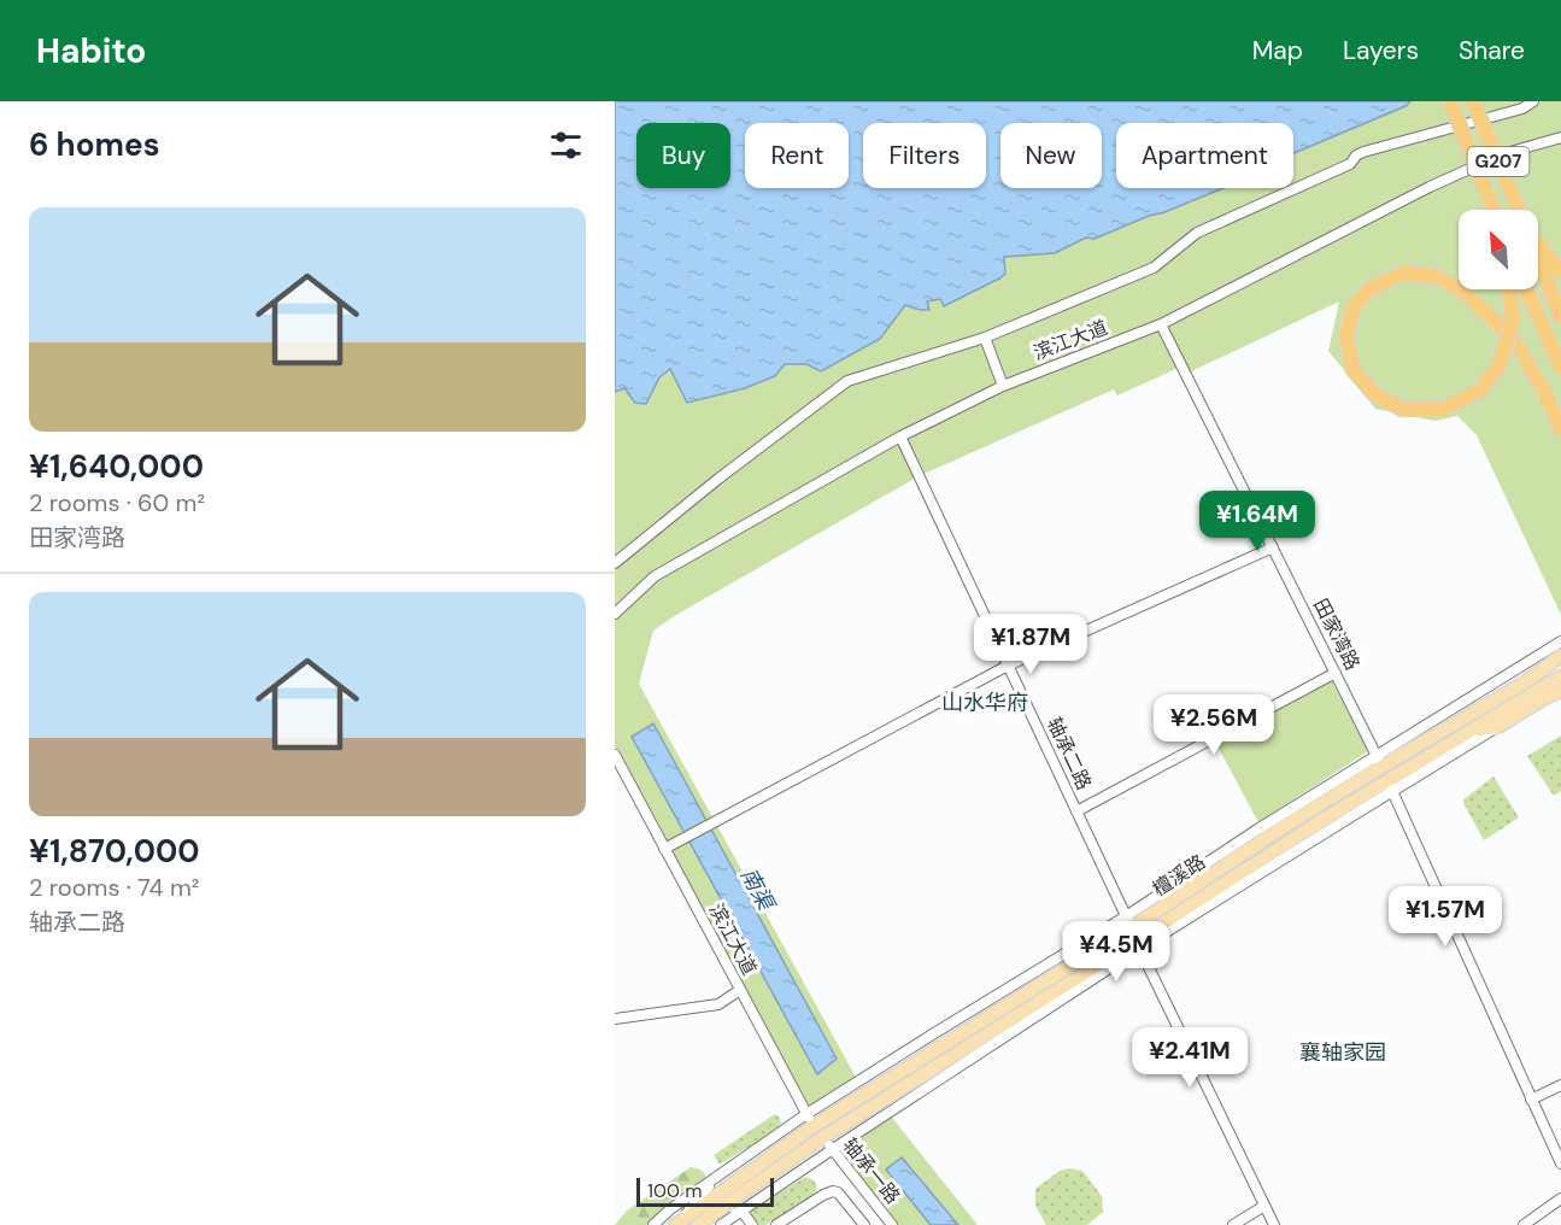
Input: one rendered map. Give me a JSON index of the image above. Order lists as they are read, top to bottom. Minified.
{"streets":{"highway":["G207"],"main road":["檀溪路"],"street":["滨江大道","田家湾路","轴承二路","轴承一路"]},"crossings":[["滨江大道","田家湾路"],["滨江大道","轴承二路"],["滨江大道","檀溪路"],["滨江大道","轴承一路"],["田家湾路","檀溪路"],["轴承二路","檀溪路"],["檀溪路","轴承一路"]],"districts":["山水华府","襄轴家园"],"water":["南渠"],"scale_bar":"100 m","north":"top left","page":{"header":"Habito","nav":["Map","Layers","Share"],"heading":"6 homes","chip":["Buy","Rent","Filters","New","Apartment"],"list":[{"name":"¥1,640,000","note":"2 rooms · 60 m² · 田家湾路"},{"name":"¥1,870,000","note":"2 rooms · 74 m² · 轴承二路"}],"price":["¥1.64M","¥1.87M","¥2.56M","¥1.57M","¥4.5M","¥2.41M"],"scale":"100 m"}}
